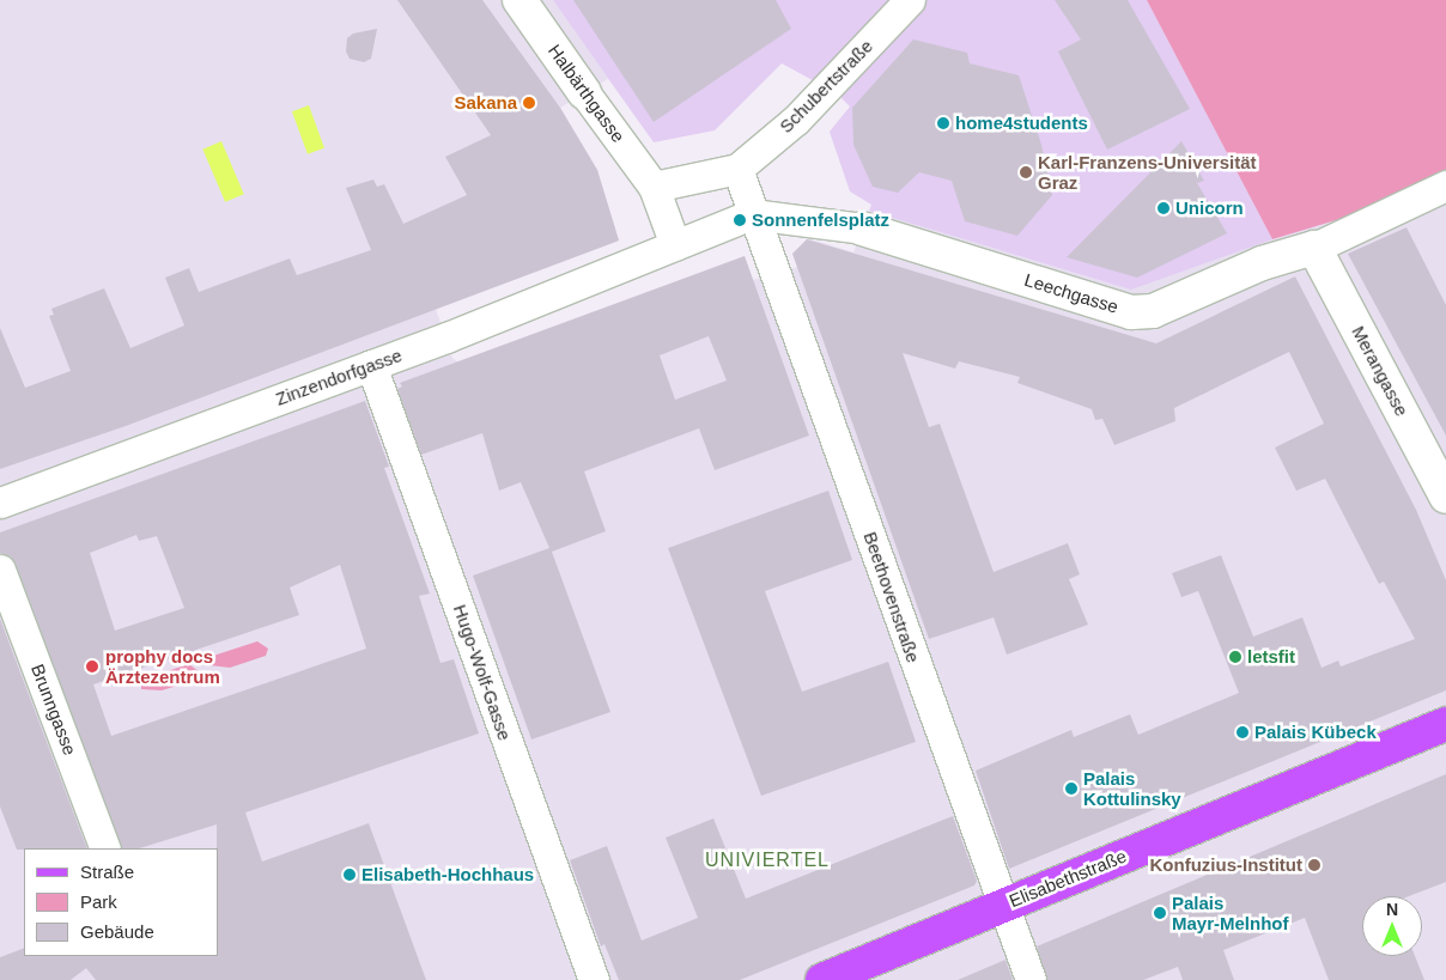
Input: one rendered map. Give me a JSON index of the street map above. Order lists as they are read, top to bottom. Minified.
{"streets":{"main road":["Elisabethstraße"],"street":["Schubertstraße","Halbärthgasse","Leechgasse","Merangasse","Zinzendorfgasse","Beethovenstraße","Hugo-Wolf-Gasse","Brunngasse"]},"crossings":[["Leechgasse","Merangasse"],["Leechgasse","Beethovenstraße"],["Zinzendorfgasse","Hugo-Wolf-Gasse"],["Beethovenstraße","Elisabethstraße"]],"districts":["UNIVIERTEL"],"places":["Sakana","home4students","Karl-Franzens-Universität Graz","Unicorn","Sonnenfelsplatz","letsfit","prophy docs Ärztezentrum","Palais Kübeck","Palais Kottulinsky","Konfuzius-Institut","Elisabeth-Hochhaus","Palais Mayr-Melnhof"],"legend":["Straße","Park","Gebäude"],"north":"top"}
